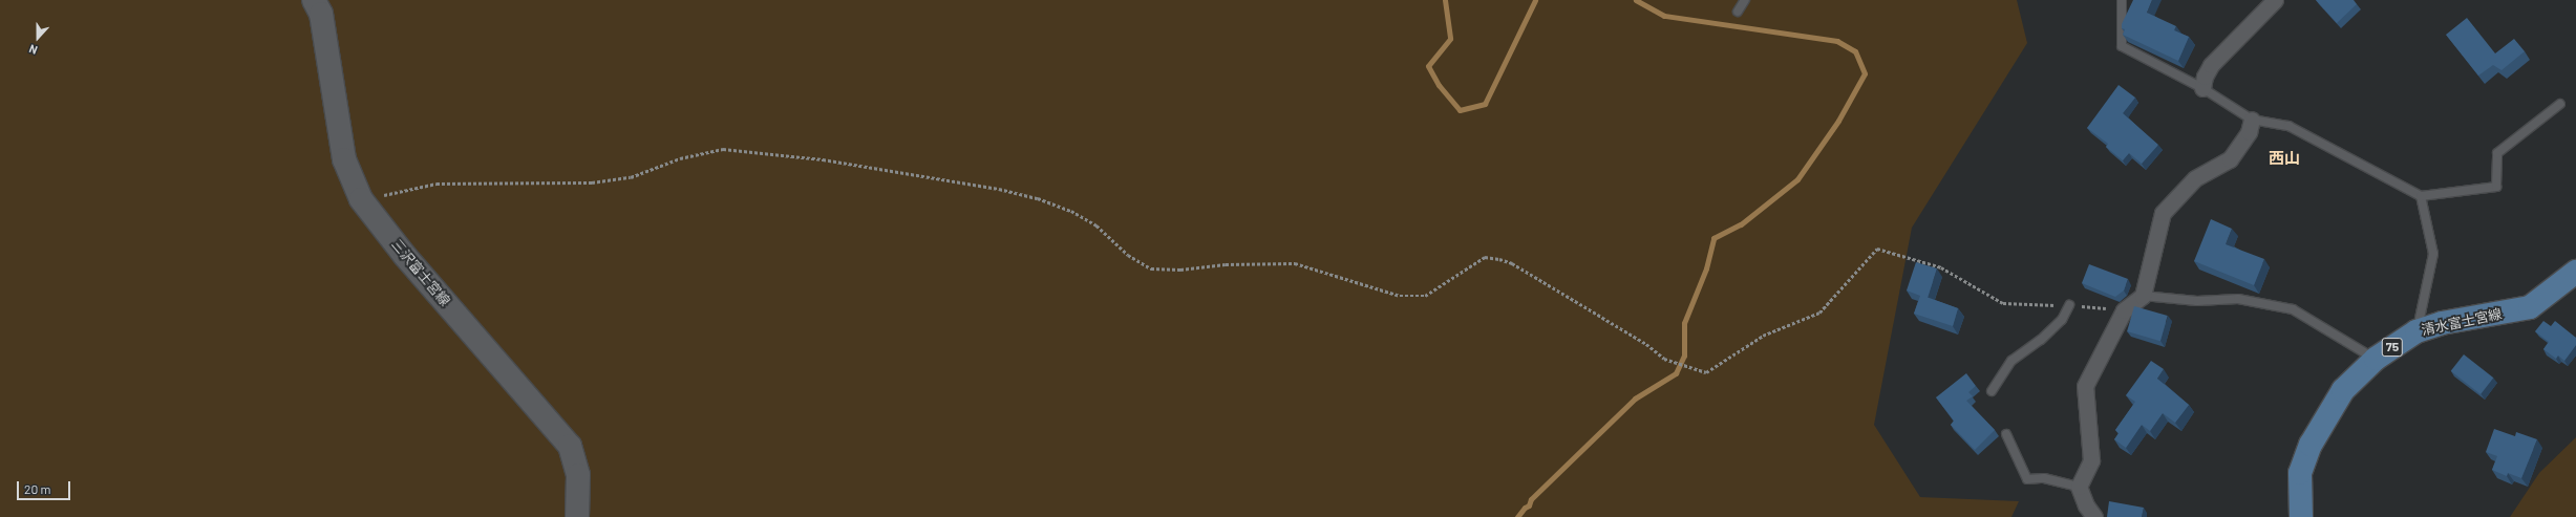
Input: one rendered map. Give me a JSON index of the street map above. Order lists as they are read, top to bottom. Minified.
{"streets":{"main road":["三沢富士宮線","清水富士宮線","75"]},"districts":["西山"],"scale_bar":"20 m","north":"bottom"}
